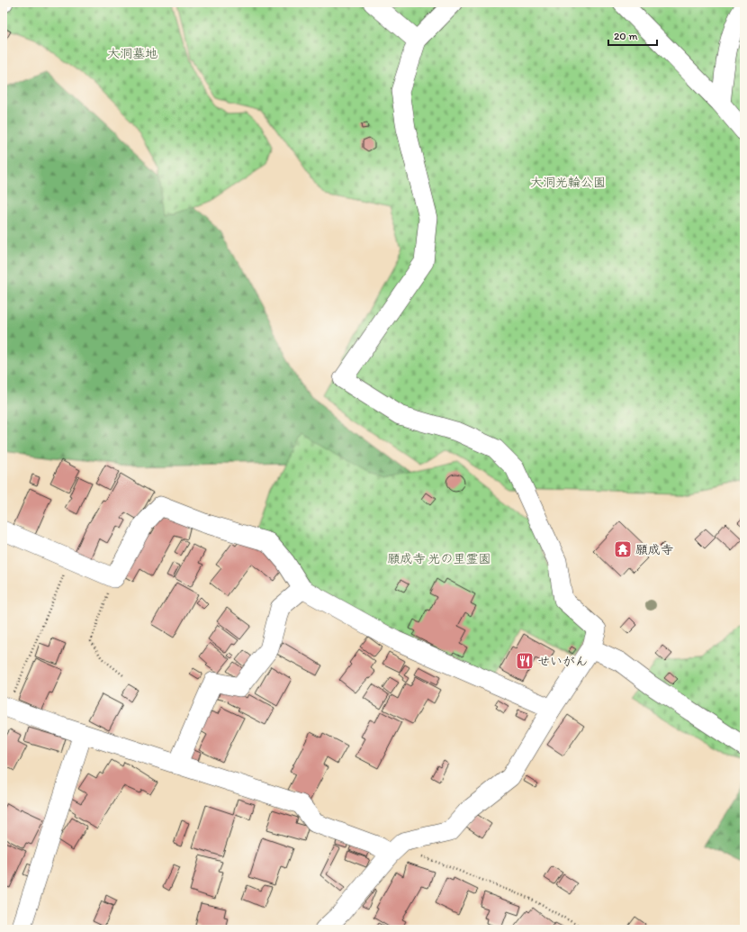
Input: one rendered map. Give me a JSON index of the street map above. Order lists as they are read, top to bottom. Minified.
{"parks":["大洞墓地","大洞光輪公園","願成寺 光の里霊園"],"places":{"temple":["願成寺"],"restaurant":["せいがん"]},"scale_bar":"20 m"}
